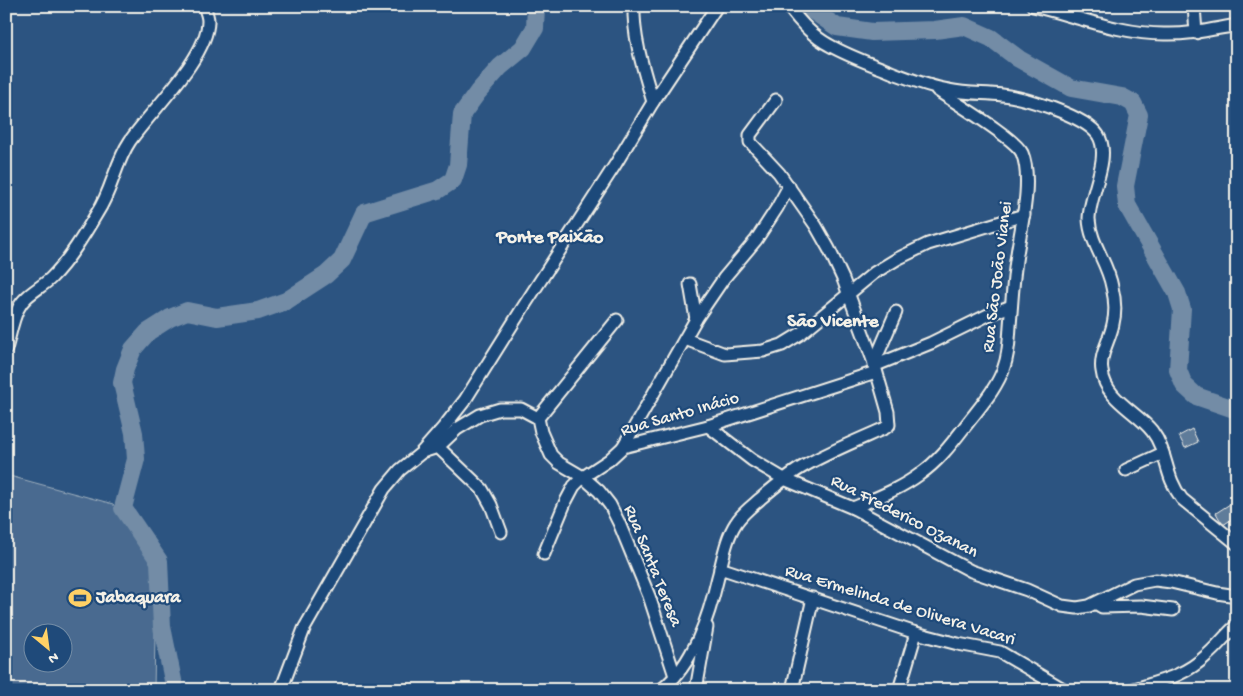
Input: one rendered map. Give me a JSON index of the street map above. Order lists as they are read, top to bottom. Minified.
{"streets":{"street":["Rua São João Vianei","Rua Santo Inácio","Rua Frederico Ozanan","Rua Santa Teresa","Rua Ermelinda de Olivera Vacari"]},"crossings":[["Rua São João Vianei","Rua Santo Inácio"],["Rua São João Vianei","Rua Frederico Ozanan"],["Rua Santo Inácio","Rua Frederico Ozanan"],["Rua Santo Inácio","Rua Santa Teresa"]],"districts":["Ponte Paixão","São Vicente"],"places":{"sports":["Jabaquara"]},"north":"bottom right"}
